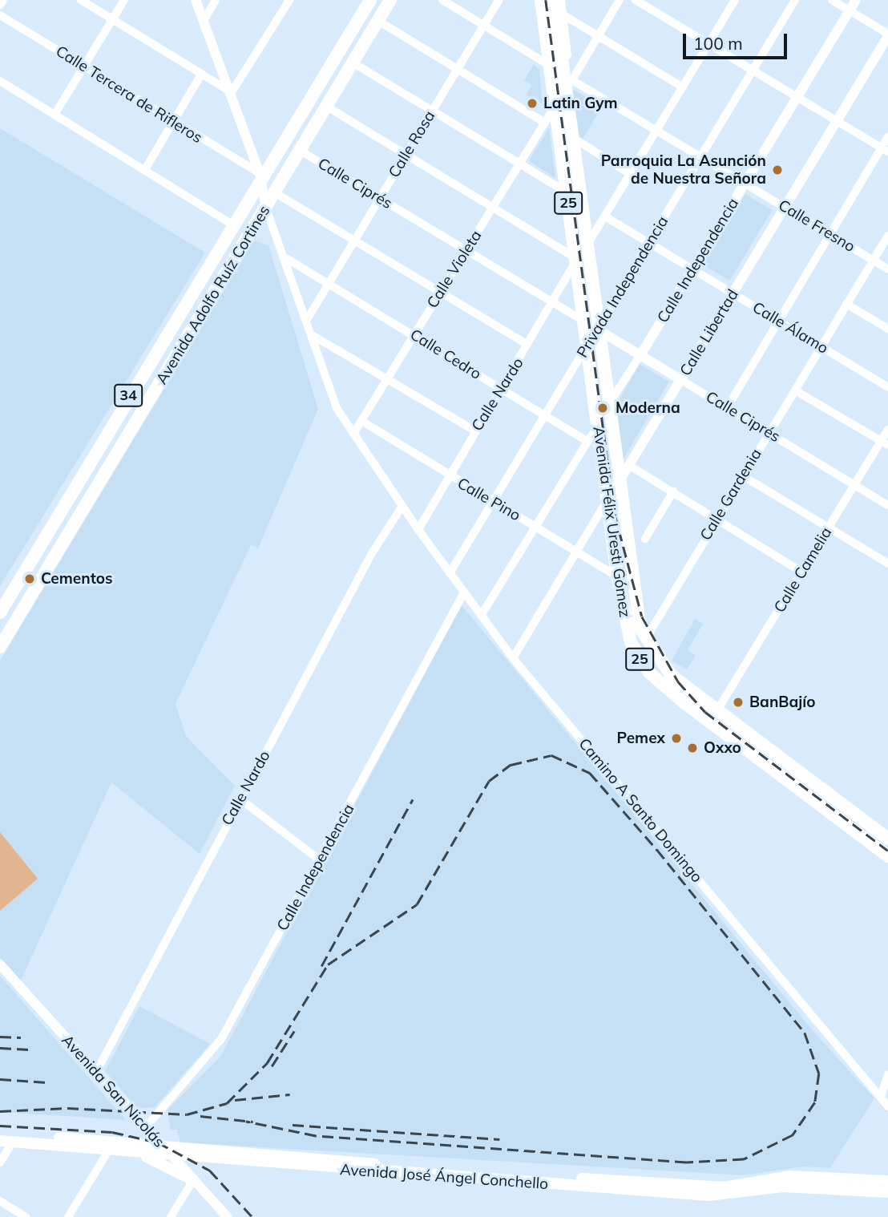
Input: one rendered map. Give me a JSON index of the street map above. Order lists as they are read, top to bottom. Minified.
{"streets":{"main road":["25","Avenida Adolfo Ruíz Cortines","34","Avenida Félix Uresti Gómez","Avenida José Ángel Conchello"],"street":["Calle Tercera de Rifleros","Calle Rosa","Calle Ciprés","Calle Fresno","Calle Independencia","Calle Violeta","Privada Independencia","Calle Álamo","Calle Libertad","Calle Cedro","Calle Nardo","Calle Gardenia","Calle Pino","Calle Camelia","Camino A Santo Domingo","Avenida San Nicolás"]},"crossings":[["Calle Tercera de Rifleros","Avenida Adolfo Ruíz Cortines"],["Calle Rosa","Calle Ciprés"],["Calle Rosa","Calle Cedro"],["Calle Ciprés","Calle Independencia"],["Calle Ciprés","Calle Violeta"],["Calle Ciprés","Privada Independencia"],["Calle Ciprés","Avenida Adolfo Ruíz Cortines"],["Calle Ciprés","Calle Libertad"],["Calle Ciprés","Calle Nardo"],["Calle Ciprés","Calle Gardenia"],["Calle Ciprés","Avenida Félix Uresti Gómez"],["Calle Ciprés","Calle Camelia"],["Calle Fresno","Calle Independencia"],["Calle Fresno","Privada Independencia"],["Calle Fresno","Calle Libertad"],["Calle Fresno","Calle Gardenia"],["Calle Fresno","Avenida Félix Uresti Gómez"],["Calle Independencia","Calle Álamo"],["Calle Independencia","Avenida Félix Uresti Gómez"],["Calle Independencia","Camino A Santo Domingo"],["Calle Independencia","Avenida San Nicolás"],["Calle Violeta","Calle Cedro"],["Calle Violeta","Calle Pino"],["Calle Violeta","Avenida Félix Uresti Gómez"],["Privada Independencia","Calle Álamo"],["Privada Independencia","Calle Cedro"],["Privada Independencia","Calle Pino"],["Privada Independencia","Avenida Félix Uresti Gómez"],["Privada Independencia","Camino A Santo Domingo"],["Calle Álamo","Calle Libertad"],["Calle Álamo","Calle Gardenia"],["Calle Libertad","Calle Pino"],["Calle Libertad","Avenida Félix Uresti Gómez"],["Calle Libertad","Camino A Santo Domingo"],["Calle Cedro","Calle Nardo"],["Calle Nardo","Calle Pino"],["Calle Nardo","Avenida Félix Uresti Gómez"],["Calle Nardo","Camino A Santo Domingo"],["Calle Nardo","Avenida San Nicolás"],["Calle Gardenia","Avenida Félix Uresti Gómez"],["Calle Pino","Avenida Félix Uresti Gómez"],["Avenida Félix Uresti Gómez","Calle Camelia"],["Avenida San Nicolás","Avenida José Ángel Conchello"]],"places":["Latin Gym","Parroquia La Asunción de Nuestra Señora","Moderna","Cementos","BanBajío","Pemex","Oxxo"],"scale_bar":"100 m"}
